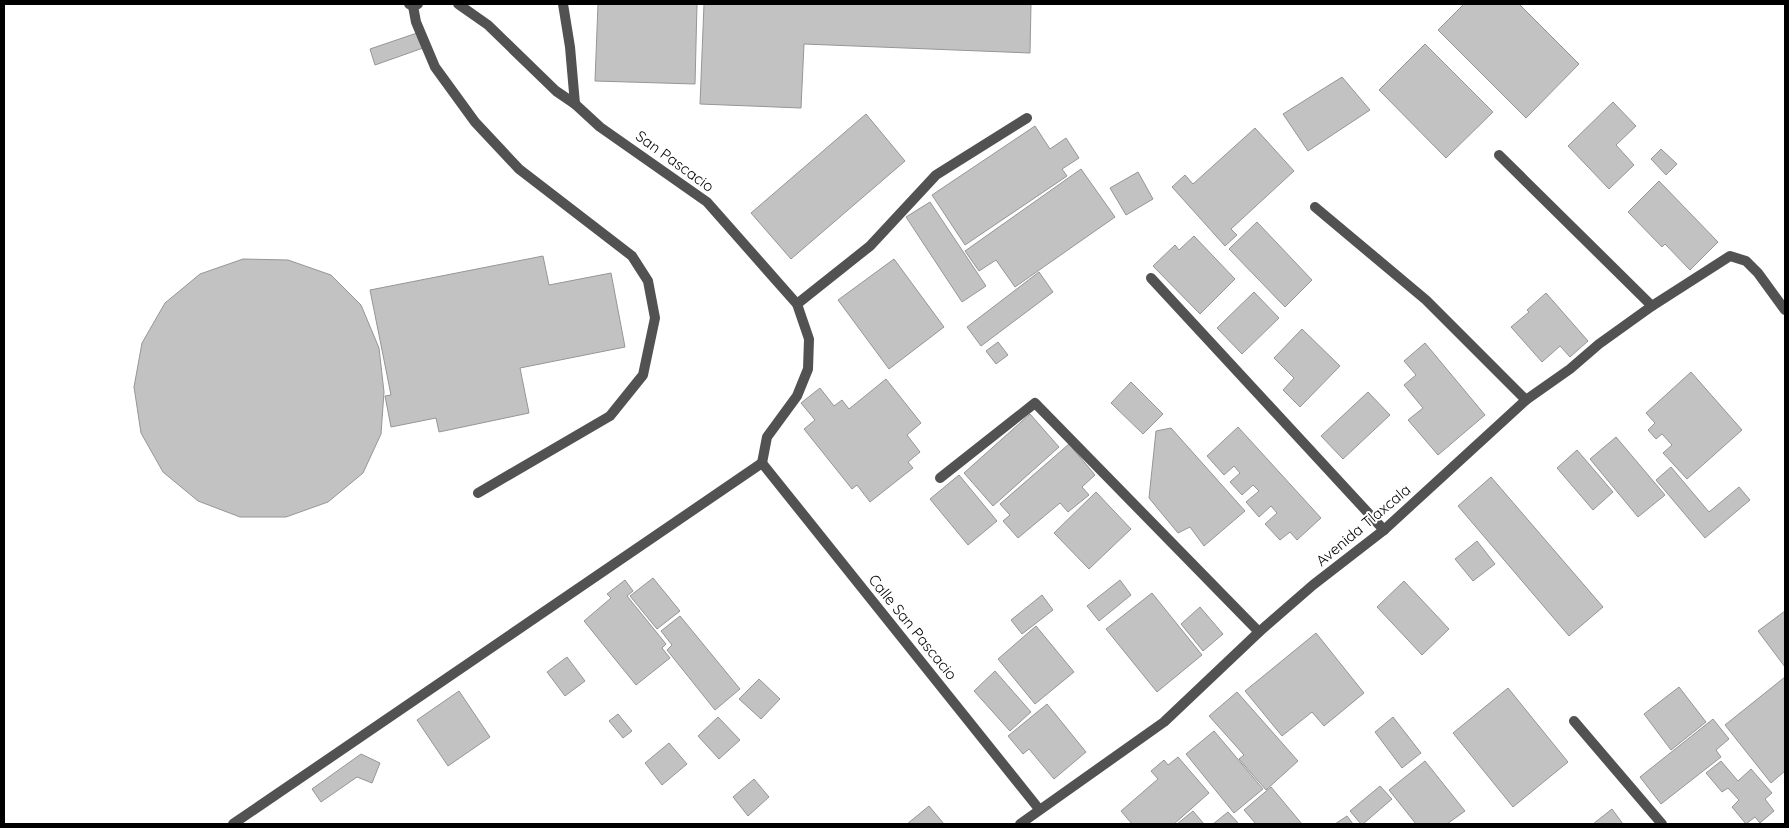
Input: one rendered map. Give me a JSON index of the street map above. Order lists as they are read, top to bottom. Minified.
{"streets":{"street":["San Pascacio","Avenida Tlaxcala","Calle San Pascacio"]},"crossings":[["San Pascacio","Calle San Pascacio"],["Avenida Tlaxcala","Calle San Pascacio"]]}
